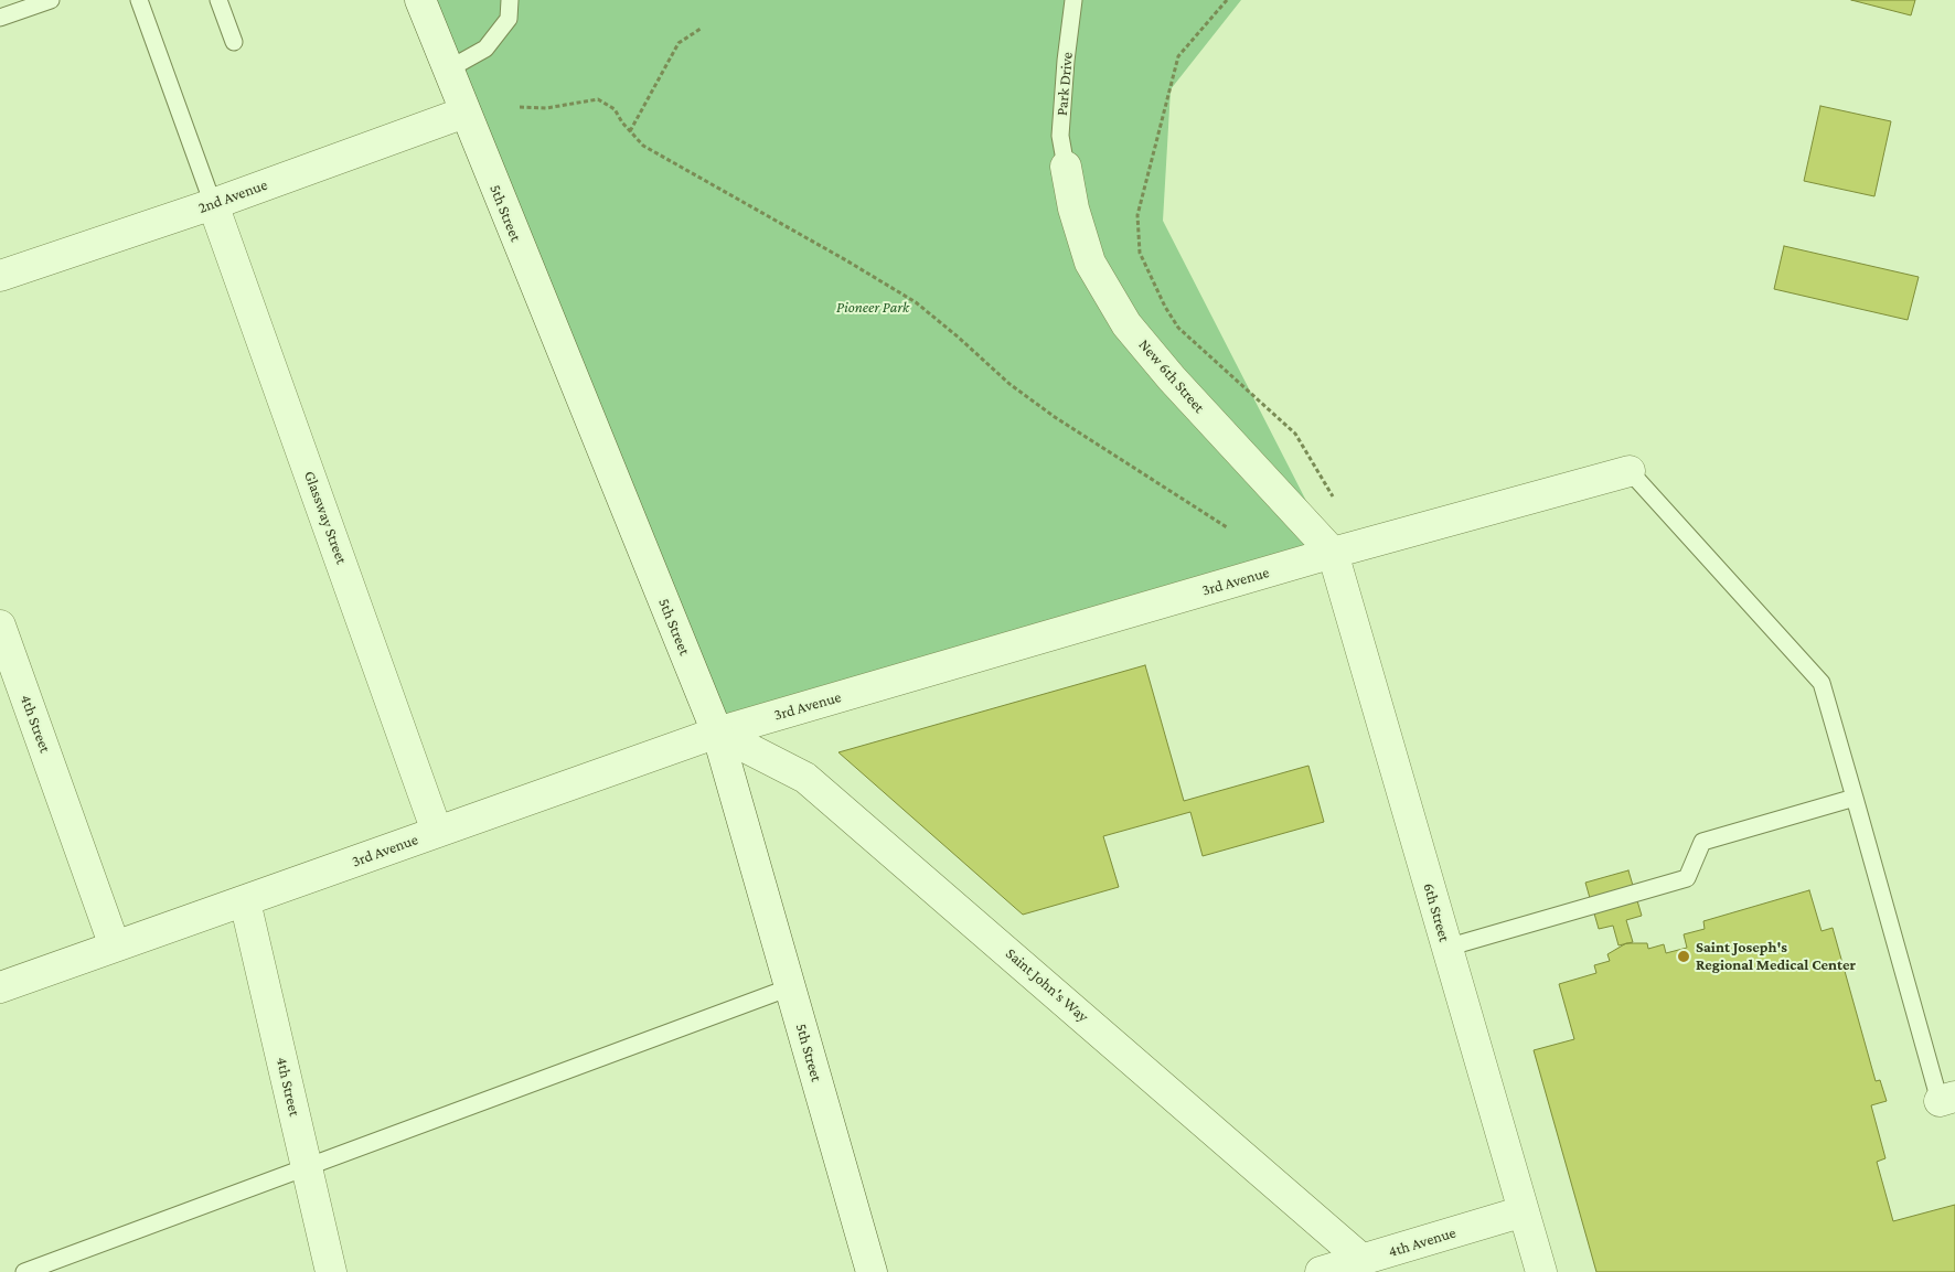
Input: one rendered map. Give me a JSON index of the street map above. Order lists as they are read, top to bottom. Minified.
{"streets":{"street":["2nd Avenue","5th Street","New 6th Street","Glassway Street","3rd Avenue","4th Street","6th Street","Saint John's Way","4th Avenue"],"lane":["Park Drive"]},"crossings":[["Park Drive","New 6th Street"],["2nd Avenue","5th Street"],["2nd Avenue","Glassway Street"],["5th Street","3rd Avenue"],["5th Street","Saint John's Way"],["New 6th Street","3rd Avenue"],["New 6th Street","6th Street"],["Glassway Street","3rd Avenue"],["3rd Avenue","4th Street"],["3rd Avenue","6th Street"],["3rd Avenue","Saint John's Way"],["6th Street","4th Avenue"],["Saint John's Way","4th Avenue"]],"parks":["Pioneer Park"],"places":["Saint Joseph's Regional Medical Center"]}
